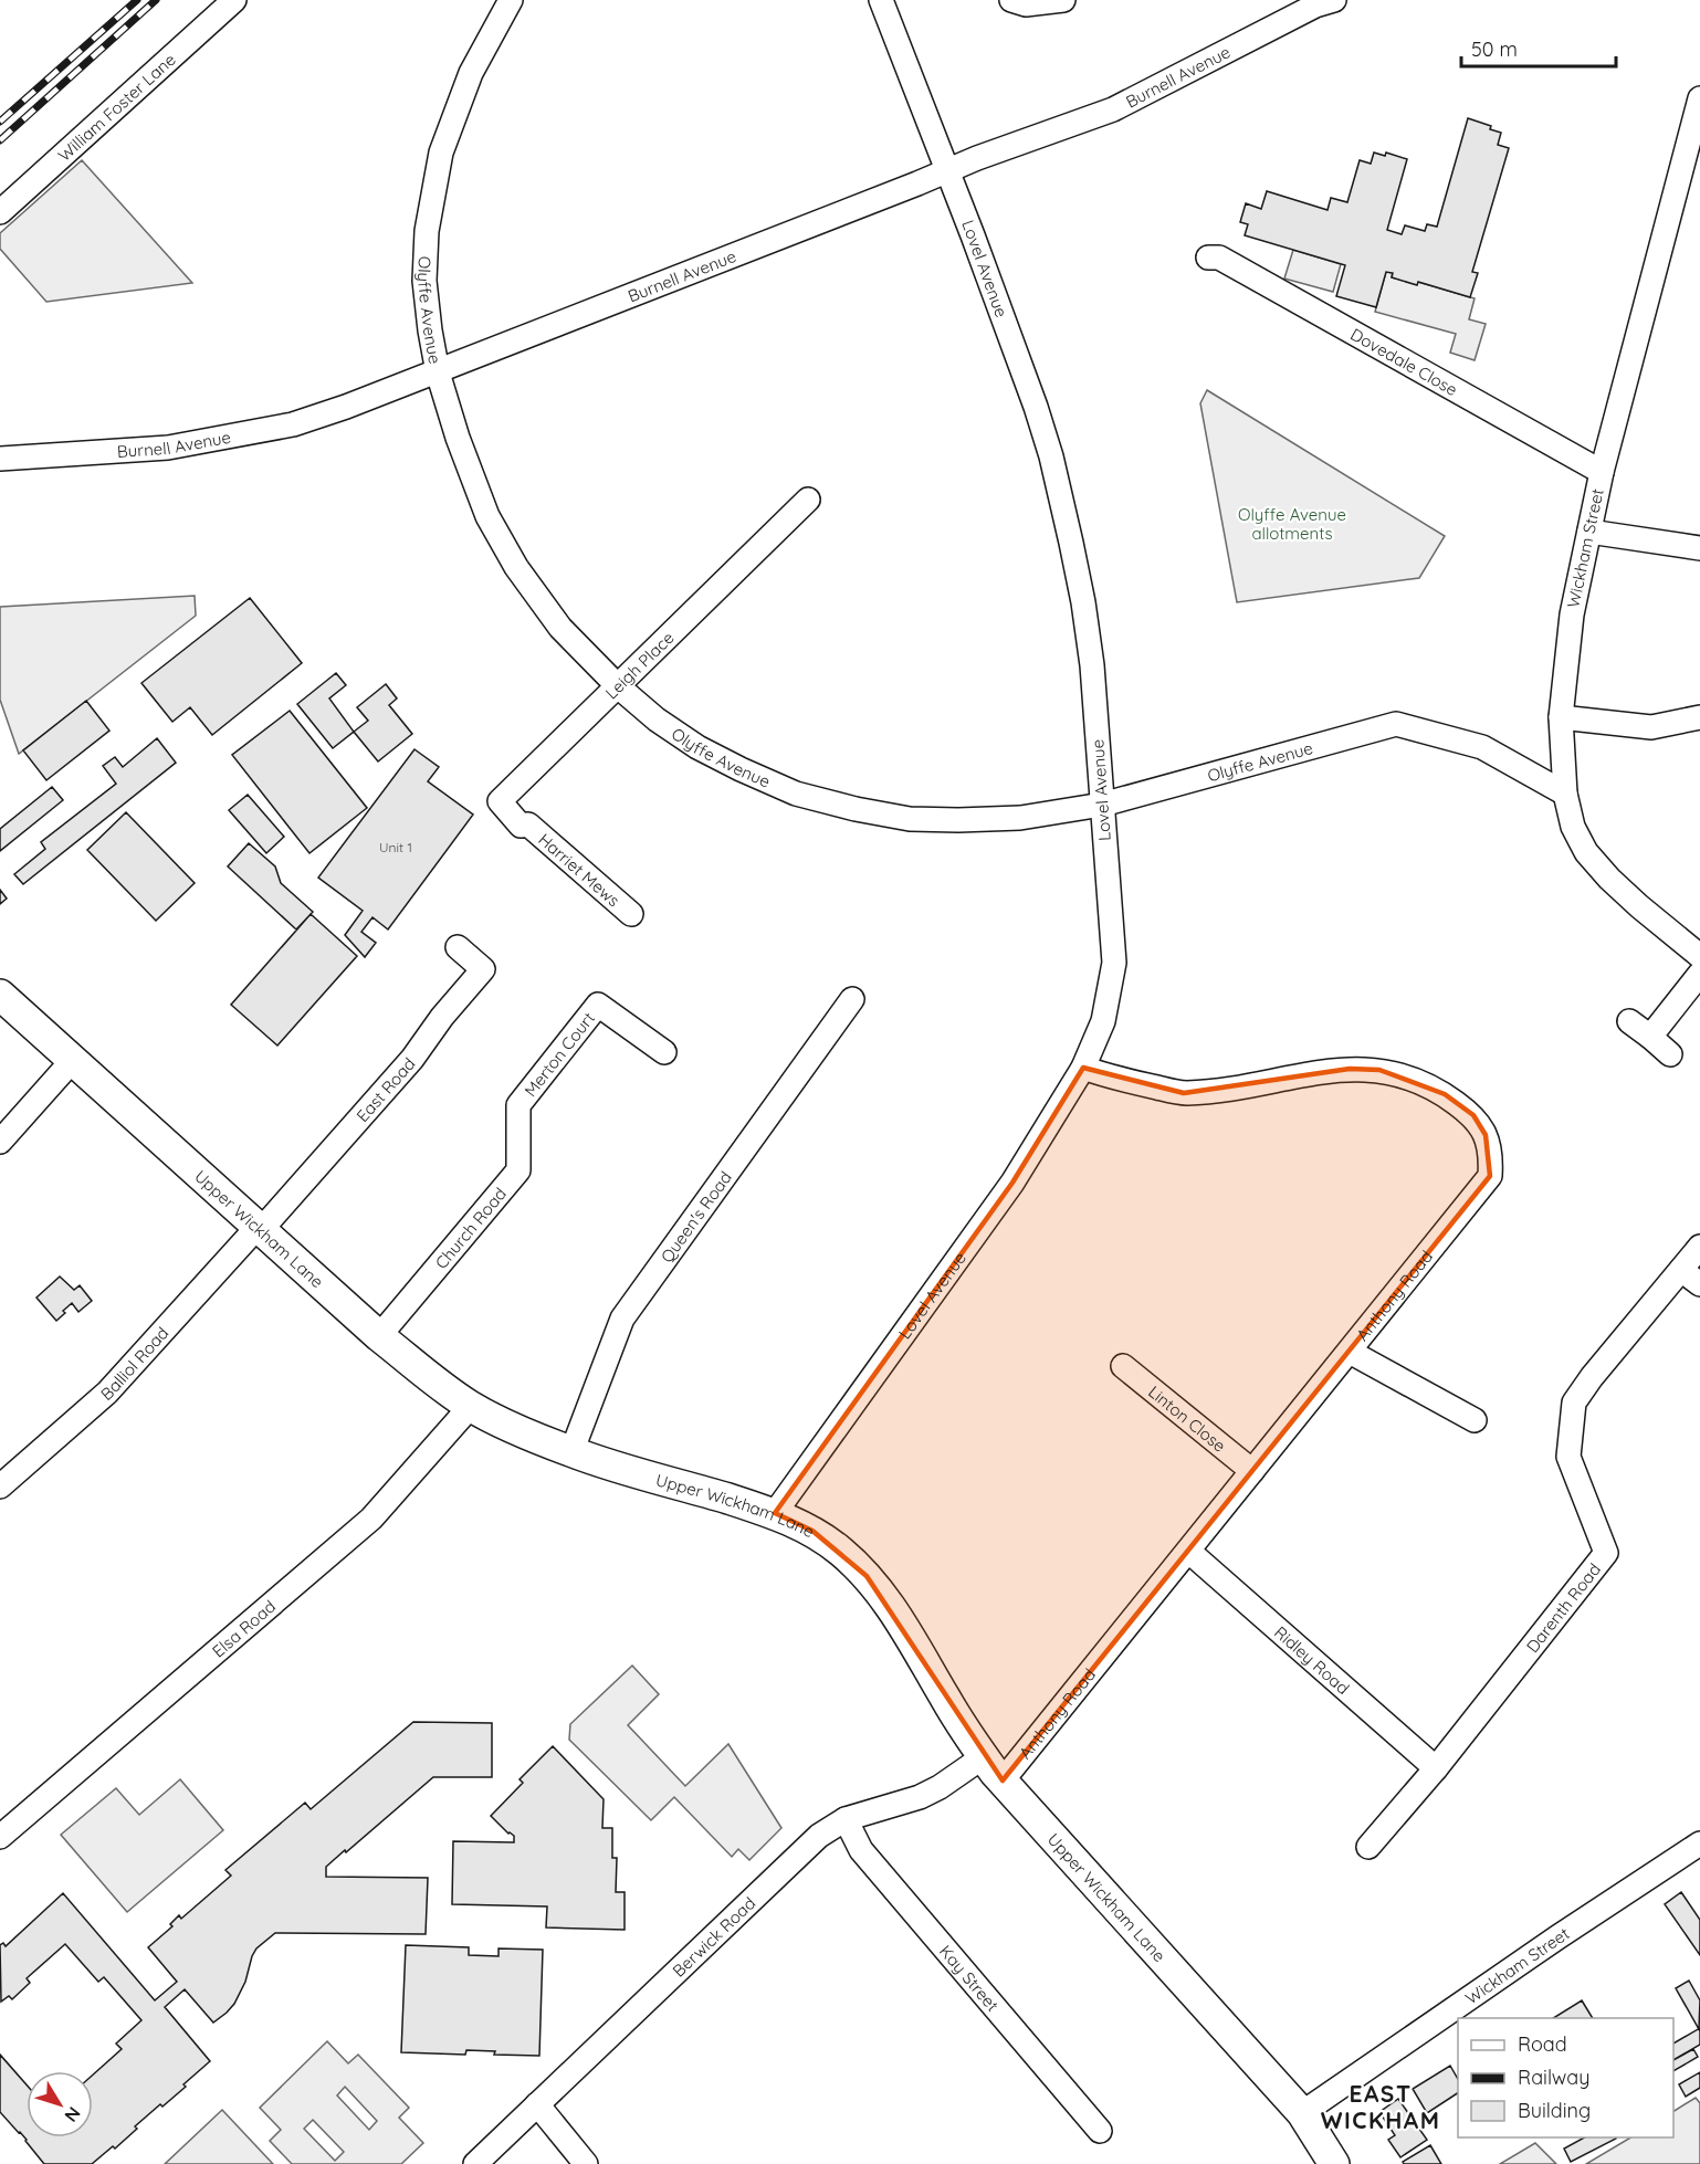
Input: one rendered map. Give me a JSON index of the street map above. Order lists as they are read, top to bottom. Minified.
{"streets":{"main road":["Upper Wickham Lane"],"street":["Burnell Avenue","William Foster Lane","Lovel Avenue","Olyffe Avenue","Dovedale Close","Wickham Street","Leigh Place","Harriet Mews","Merton Court","East Road","Queen's Road","Church Road","Anthony Road","Balliol Road","Linton Close","Darenth Road","Elsa Road","Ridley Road","Berwick Road","Kay Street"]},"crossings":[["Burnell Avenue","Lovel Avenue"],["Burnell Avenue","Olyffe Avenue"],["Lovel Avenue","Olyffe Avenue"],["Lovel Avenue","Upper Wickham Lane"],["Lovel Avenue","Anthony Road"],["Olyffe Avenue","Wickham Street"],["Olyffe Avenue","Leigh Place"],["Dovedale Close","Wickham Street"],["Wickham Street","Upper Wickham Lane"],["Leigh Place","Harriet Mews"],["Merton Court","Church Road"],["East Road","Upper Wickham Lane"],["East Road","Balliol Road"],["Queen's Road","Upper Wickham Lane"],["Church Road","Upper Wickham Lane"],["Upper Wickham Lane","Anthony Road"],["Upper Wickham Lane","Balliol Road"],["Upper Wickham Lane","Elsa Road"],["Upper Wickham Lane","Berwick Road"],["Anthony Road","Linton Close"],["Anthony Road","Ridley Road"],["Darenth Road","Ridley Road"],["Berwick Road","Kay Street"]],"districts":["EAST WICKHAM"],"parks":["Olyffe Avenue allotments"],"house_numbers":["Unit 1"],"legend":["Road","Railway","Building"],"scale_bar":"50 m","north":"bottom right"}
